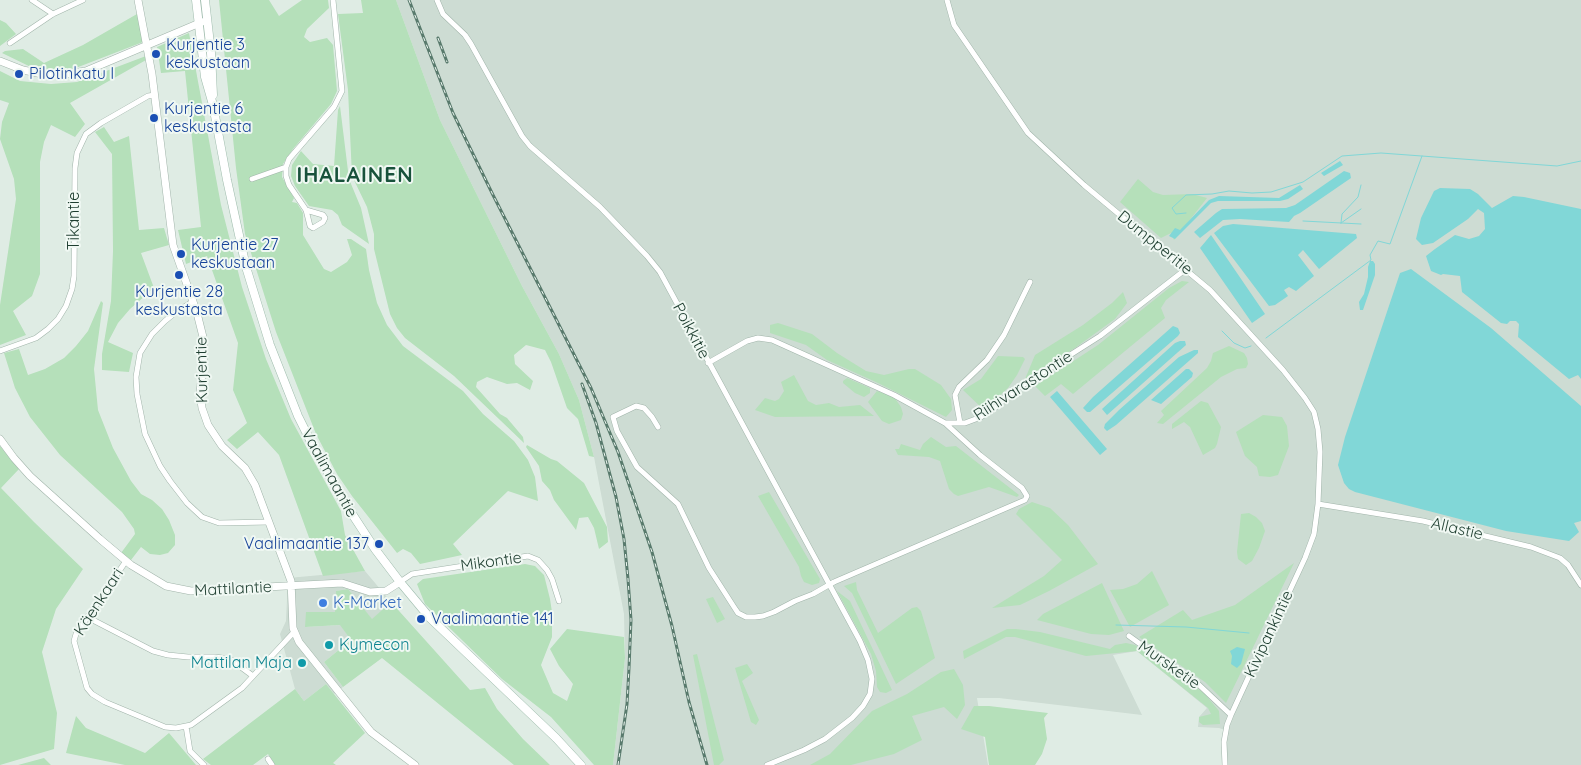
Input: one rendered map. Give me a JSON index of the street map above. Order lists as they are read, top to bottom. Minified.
{"streets":{"main road":["Vaalimaantie"],"street":["Tikantie","Dumpperitie","Poikkitie","Kurjentie","Riihivarastontie","Allastie","Mikontie","Mattilantie","Käenkaari","Kivipankintie","Mursketie"]},"crossings":[["Tikantie","Kurjentie"],["Dumpperitie","Riihivarastontie"],["Dumpperitie","Allastie"],["Dumpperitie","Kivipankintie"],["Poikkitie","Riihivarastontie"],["Kurjentie","Mattilantie"],["Vaalimaantie","Mikontie"],["Vaalimaantie","Mattilantie"],["Allastie","Kivipankintie"],["Mikontie","Mattilantie"],["Mattilantie","Käenkaari"],["Kivipankintie","Mursketie"]],"districts":["IHALAINEN"],"places":["Kurjentie 3 keskustaan","Pilotinkatu I","Kurjentie 6 keskustasta","Kurjentie 27 keskustaan","Kurjentie 28 keskustasta","Vaalimaantie 137","K-Market","Vaalimaantie 141","Kymecon","Mattilan Maja"]}
